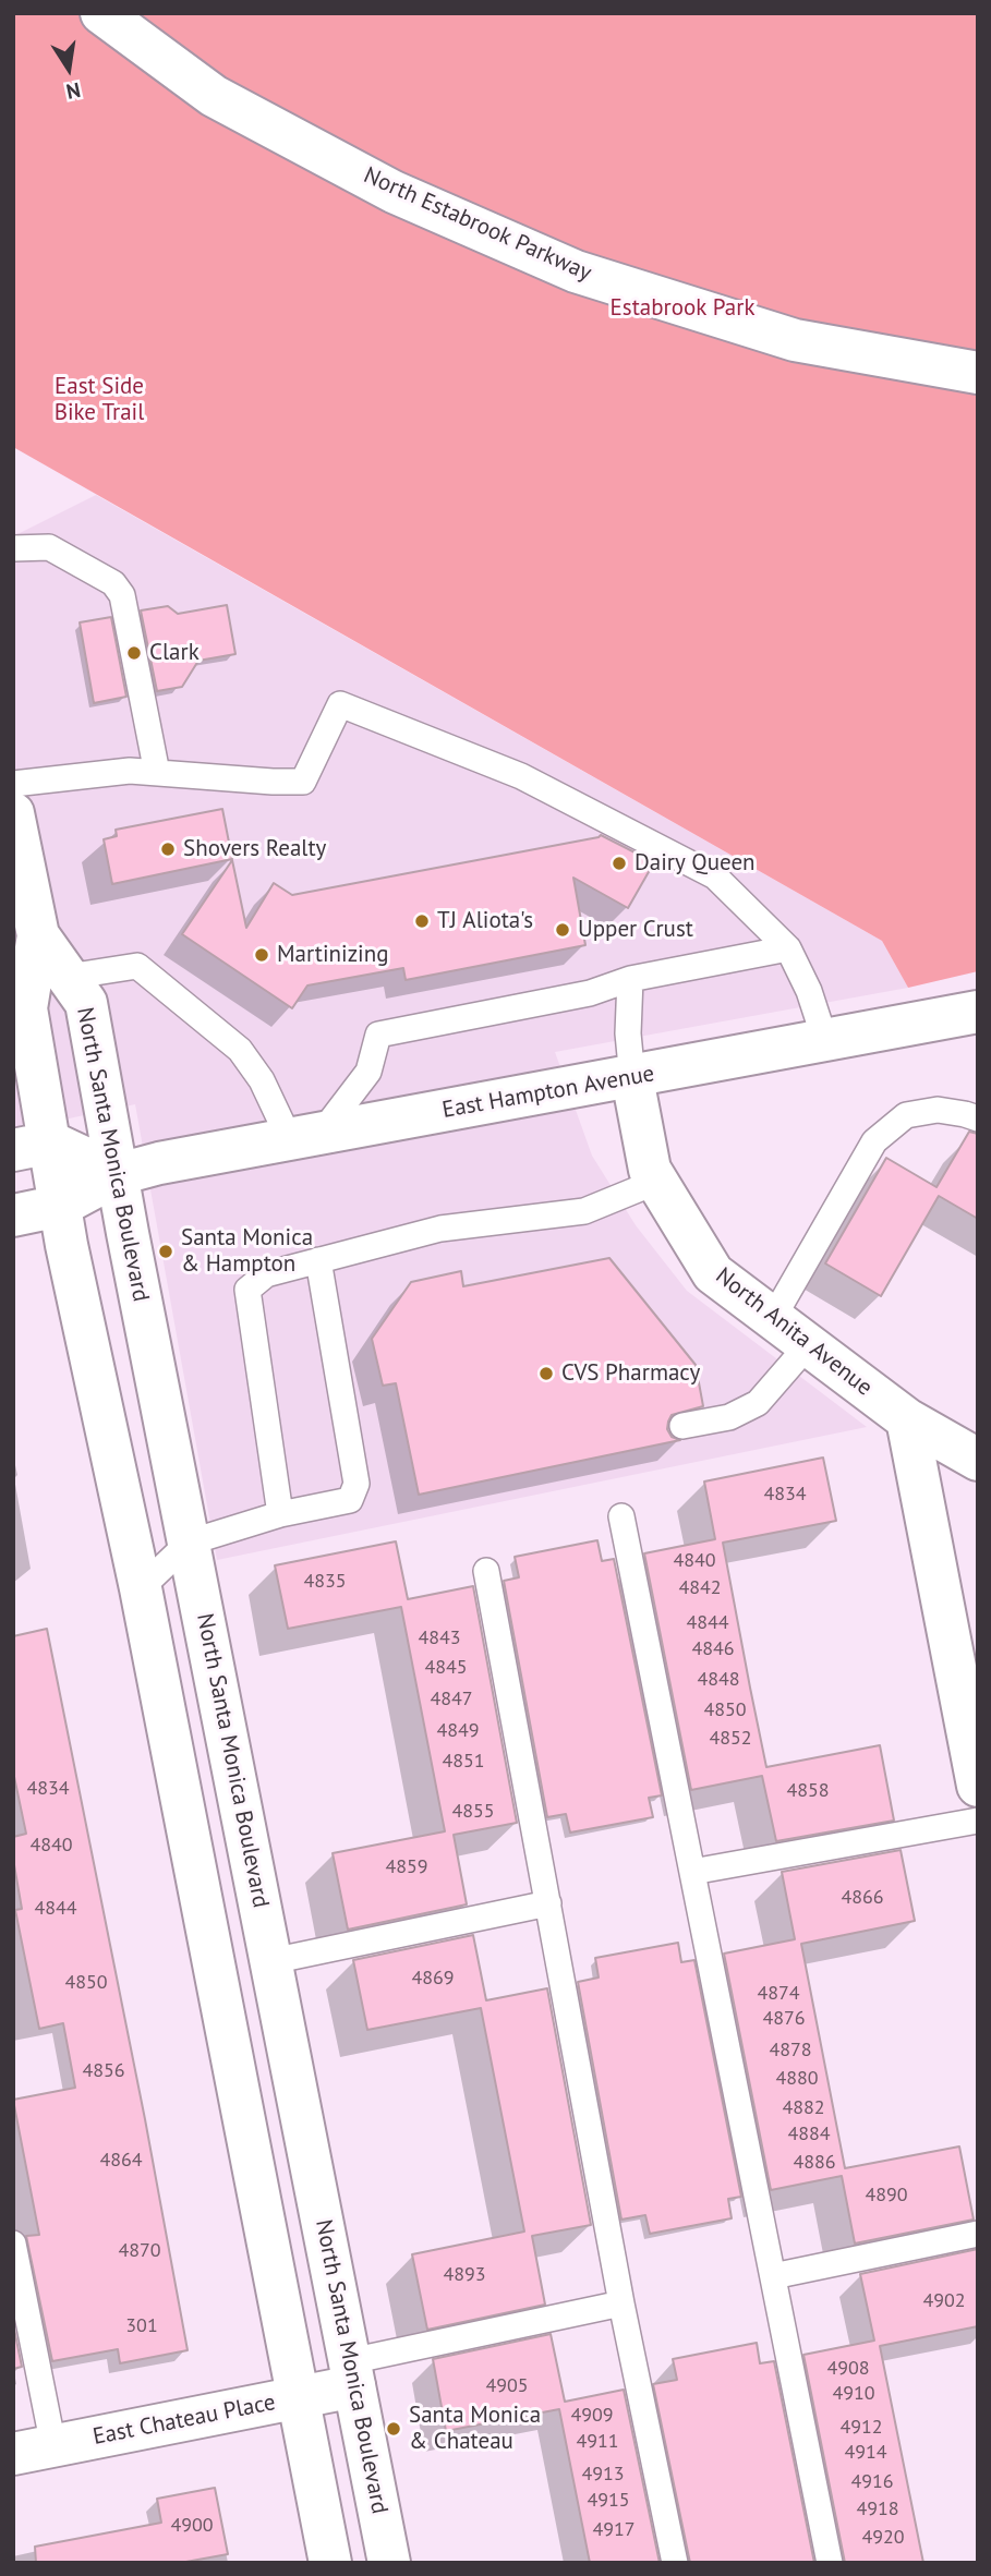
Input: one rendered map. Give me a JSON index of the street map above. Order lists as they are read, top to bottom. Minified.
{"streets":{"street":["North Estabrook Parkway","East Hampton Avenue","North Santa Monica Boulevard","North Anita Avenue","East Chateau Place"]},"crossings":[["East Hampton Avenue","North Santa Monica Boulevard"],["East Hampton Avenue","North Anita Avenue"],["North Santa Monica Boulevard","East Chateau Place"]],"parks":["Estabrook Park","East Side Bike Trail"],"places":["Clark","Shovers Realty","Dairy Queen","TJ Aliota's","Upper Crust","Martinizing","Santa Monica & Hampton","CVS Pharmacy","Santa Monica & Chateau"],"house_numbers":["4834","4840","4835","4842","4844","4843","4846","4845","4848","4847","4850","4849","4852","4851","4834","4858","4855","4840","4859","4866","4844","4869","4850","4874","4876","4878","4856","4880","4882","4884","4864","4886","4890","4870","4893","4902","301","4908","4905","4910","4909","4912","4911","4914","4913","4916","4915","4918","4900","4917","4920"],"north":"bottom"}
